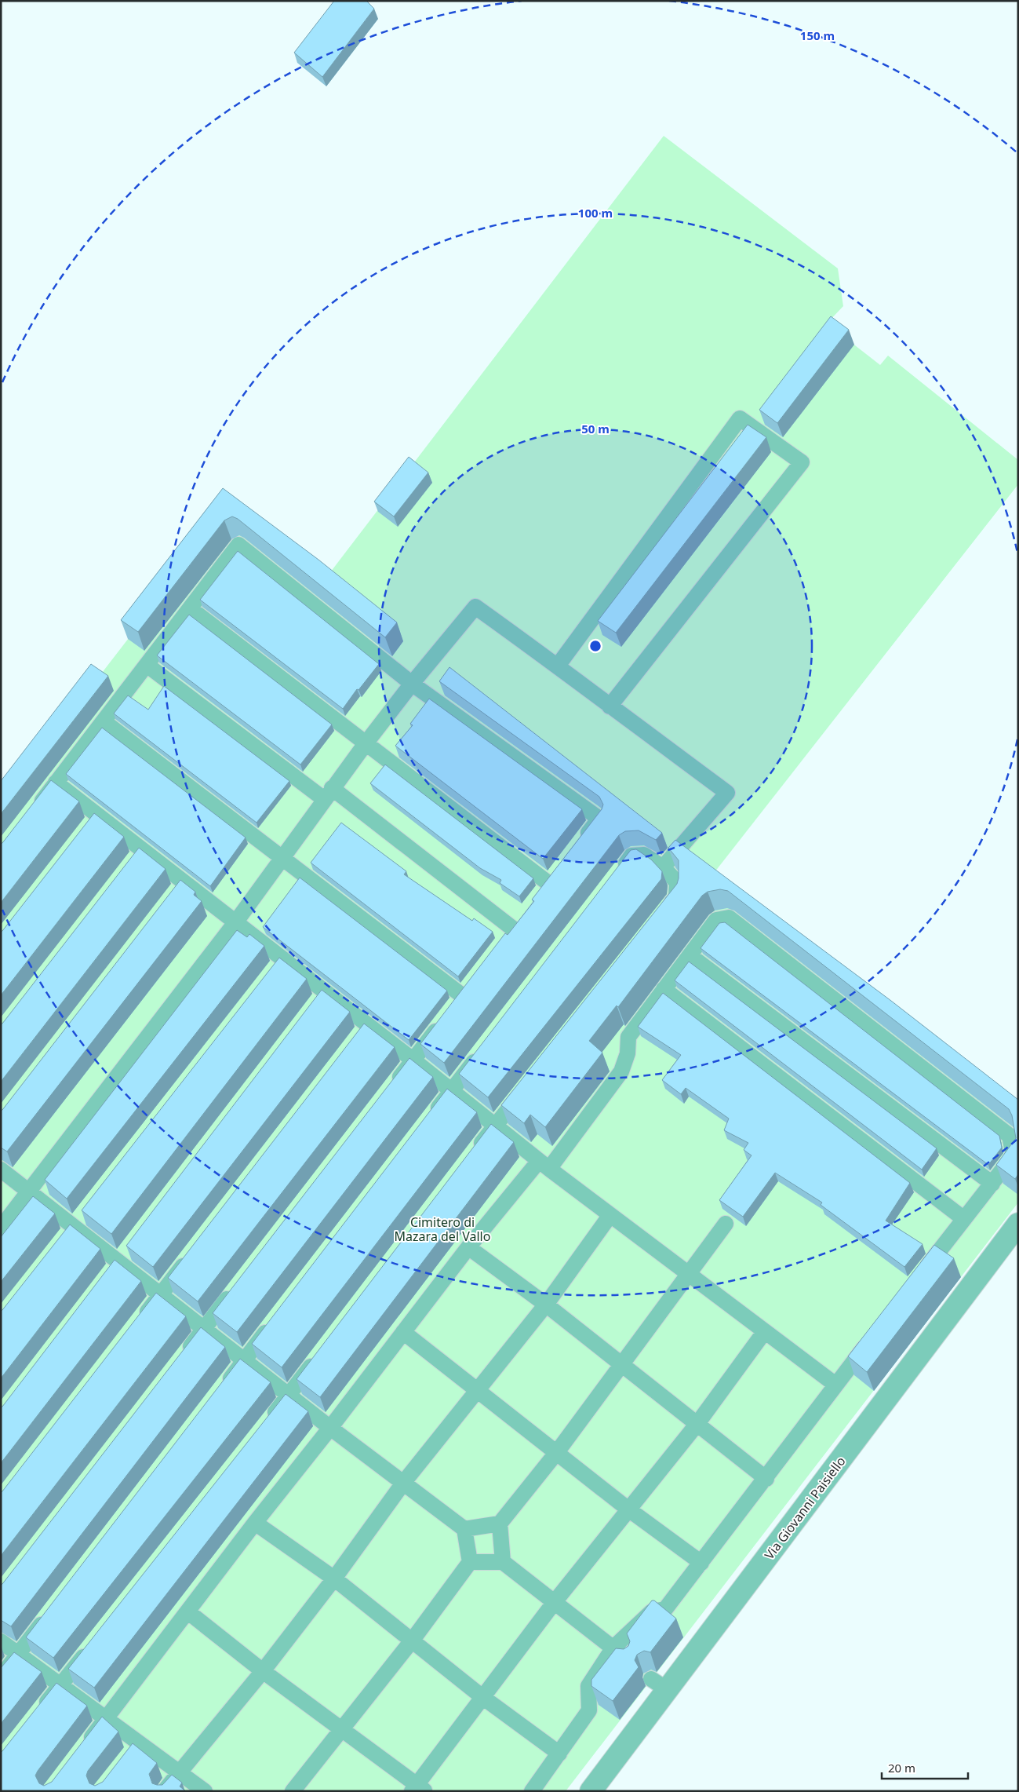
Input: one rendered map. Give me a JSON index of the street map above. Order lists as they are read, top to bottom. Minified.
{"streets":{"street":["Via Giovanni Paisiello"]},"parks":["Cimitero di Mazara del Vallo"],"scale_bar":"20 m","rings":["150 m","100 m","50 m"]}
